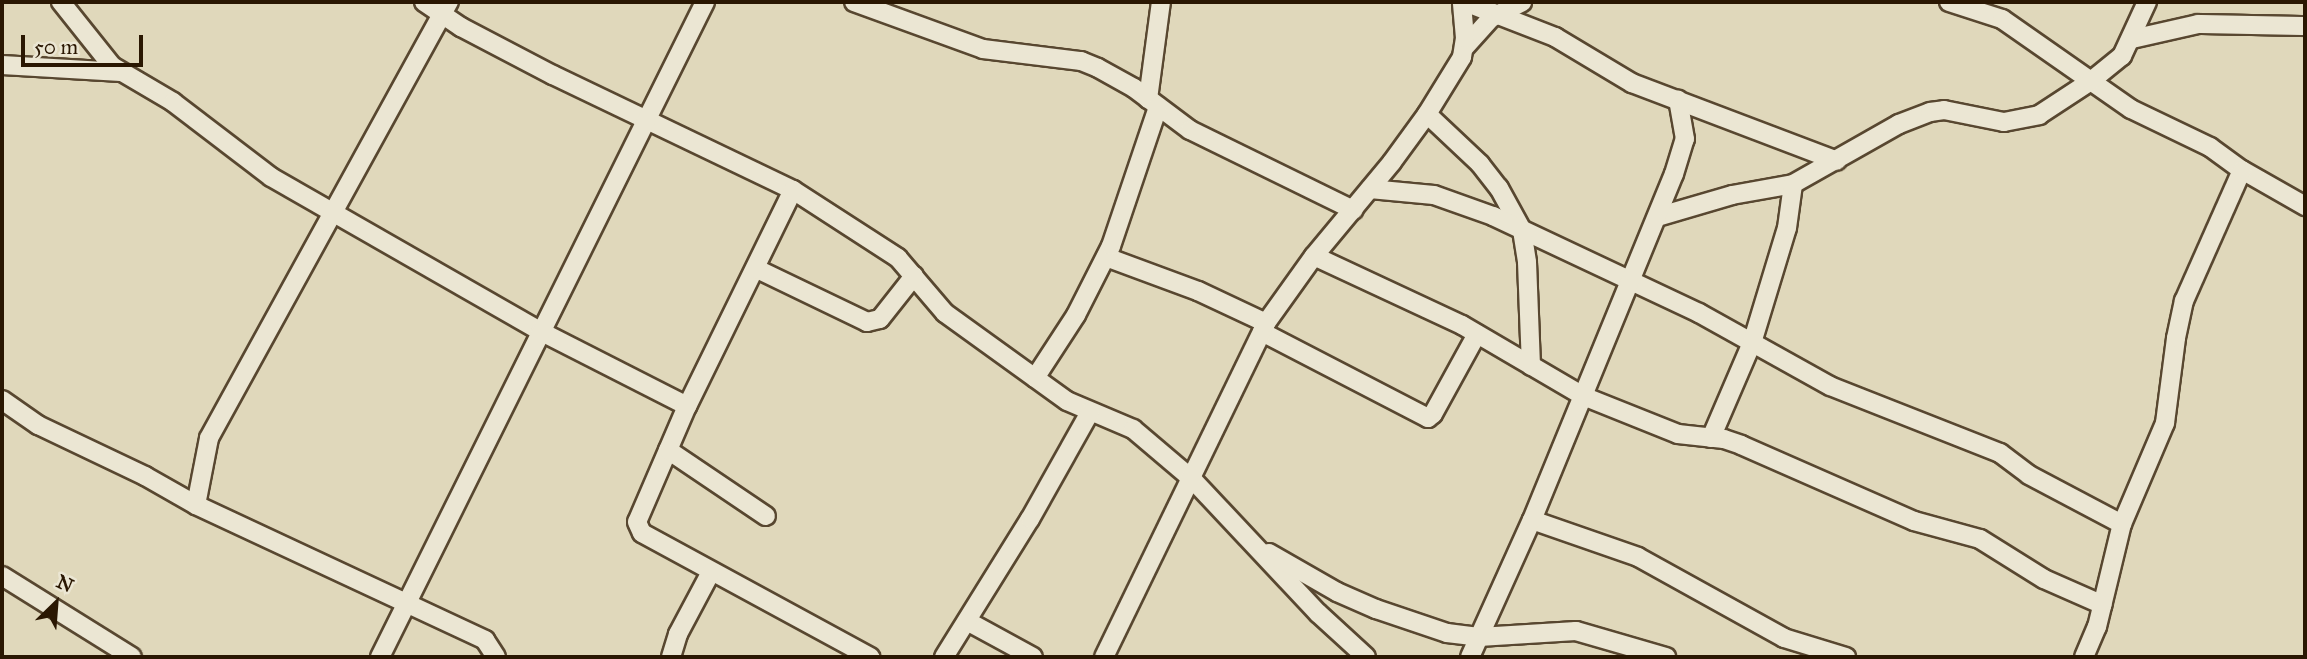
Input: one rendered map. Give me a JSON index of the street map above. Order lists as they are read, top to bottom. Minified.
{"scale_bar":"50 m","north":"top right"}
